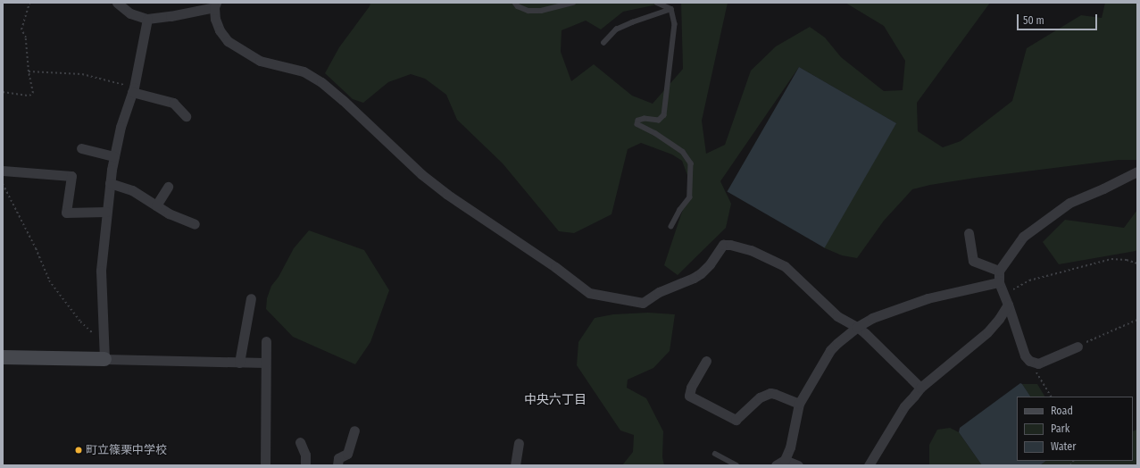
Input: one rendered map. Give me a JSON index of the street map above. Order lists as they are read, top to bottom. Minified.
{"districts":["中央六丁目"],"places":["町立篠栗中学校"],"legend":["Road","Park","Water"],"scale_bar":"50 m"}
